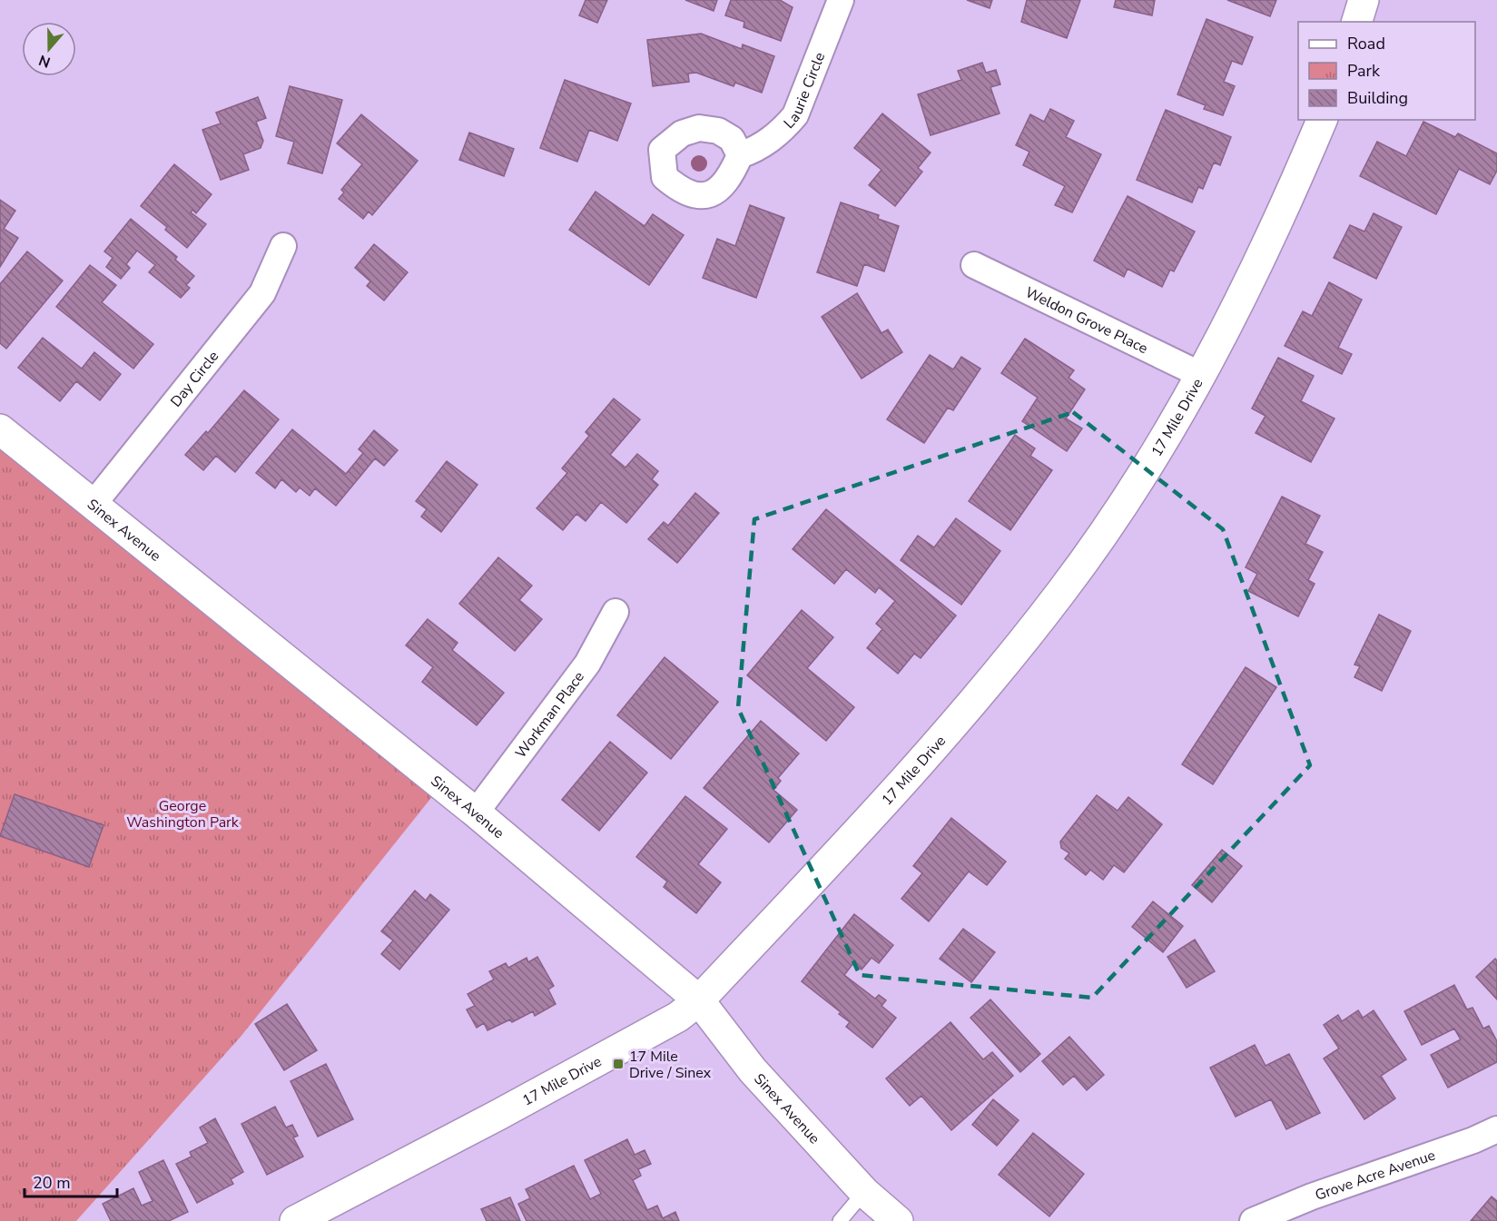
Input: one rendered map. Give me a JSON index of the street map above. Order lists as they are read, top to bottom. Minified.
{"streets":{"main road":["17 Mile Drive","Sinex Avenue"],"street":["Laurie Circle","Weldon Grove Place","Day Circle","Workman Place","Grove Acre Avenue"]},"crossings":[["Weldon Grove Place","17 Mile Drive"],["Day Circle","Sinex Avenue"],["17 Mile Drive","Sinex Avenue"],["Sinex Avenue","Workman Place"]],"parks":["George Washington Park"],"places":{"transit":["17 Mile Drive / Sinex"]},"legend":["Road","Park","Building"],"scale_bar":"20 m","north":"bottom"}
